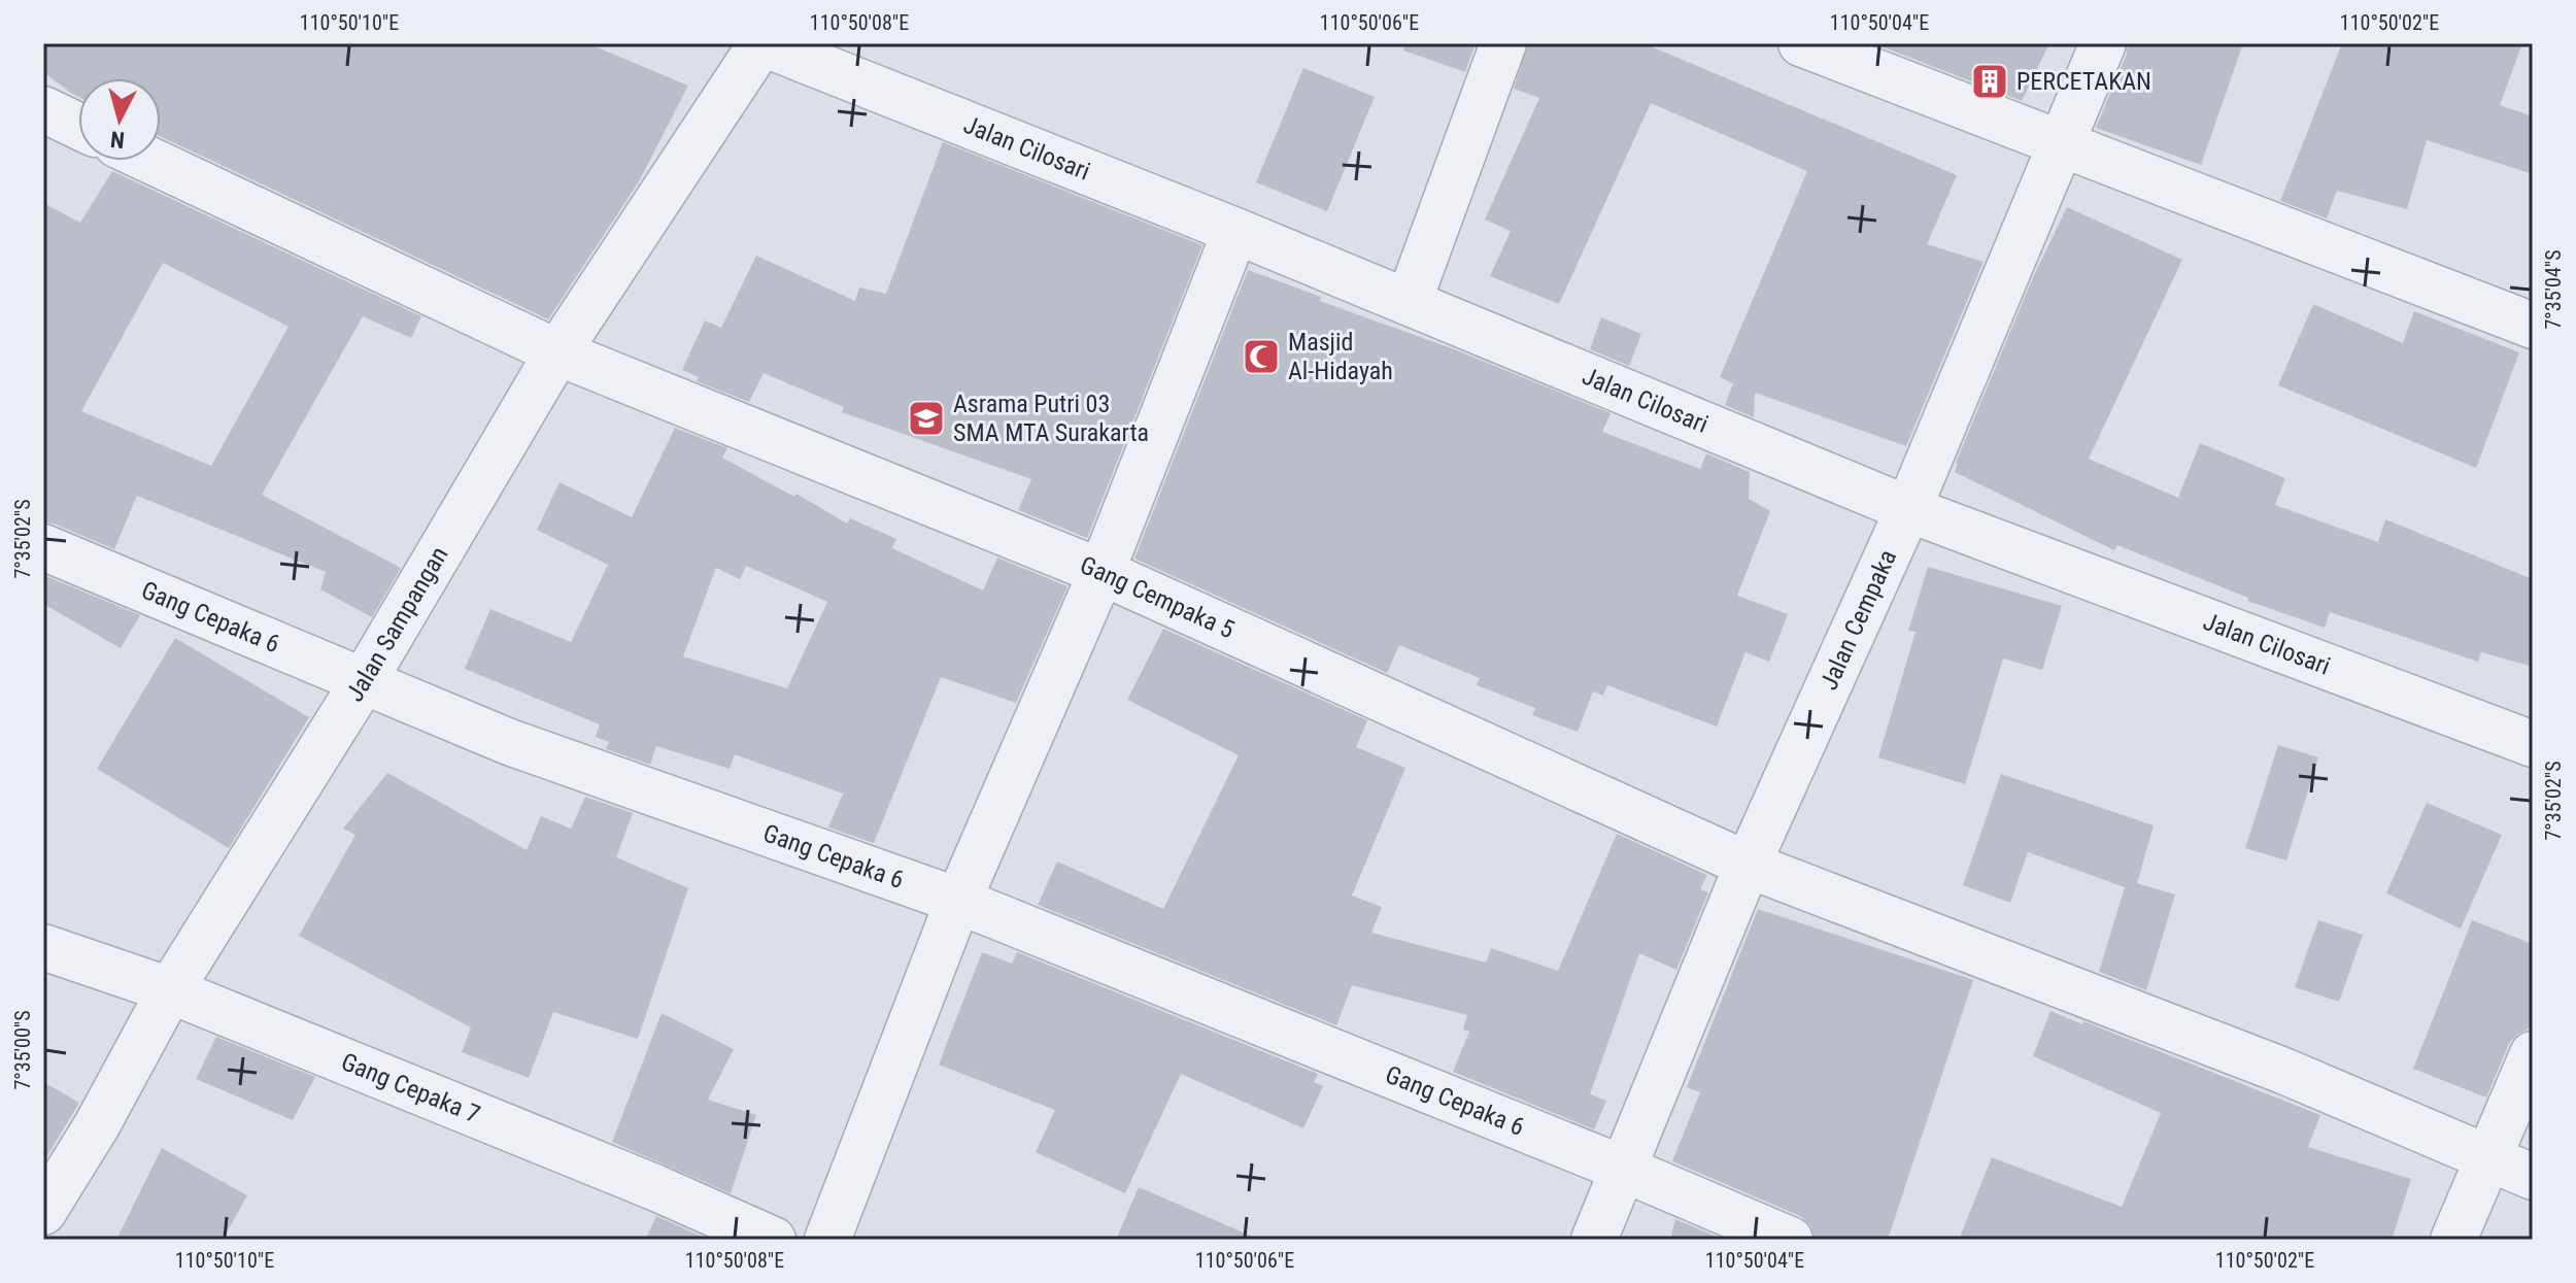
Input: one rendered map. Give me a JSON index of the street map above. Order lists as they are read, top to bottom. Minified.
{"streets":{"street":["Jalan Cilosari","Gang Cempaka 5","Gang Cepaka 6","Jalan Cempaka","Jalan Sampangan","Gang Cepaka 7"]},"crossings":[["Jalan Cilosari","Jalan Cempaka"],["Jalan Cilosari","Jalan Sampangan"],["Gang Cempaka 5","Jalan Cempaka"],["Gang Cempaka 5","Jalan Sampangan"],["Gang Cepaka 6","Jalan Cempaka"],["Gang Cepaka 6","Jalan Sampangan"],["Jalan Sampangan","Gang Cepaka 7"]],"places":{"building":["PERCETAKAN"],"mosque":["Masjid Al-Hidayah"],"school or university":["Asrama Putri 03 SMA MTA Surakarta"]},"north":"bottom","coordinates":["110°50'10\"E","110°50'08\"E","110°50'06\"E","110°50'04\"E","110°50'02\"E","7°35'04\"S","7°35'02\"S","7°35'00\"S"]}
